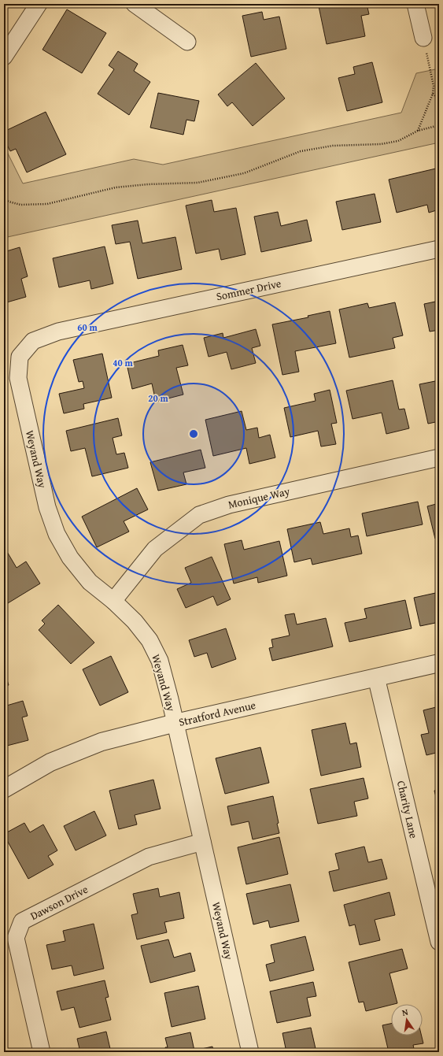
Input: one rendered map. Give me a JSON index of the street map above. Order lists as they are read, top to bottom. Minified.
{"streets":{"street":["Sommer Drive","Weyand Way","Monique Way","Stratford Avenue","Charity Lane","Dawson Drive"]},"crossings":[["Sommer Drive","Weyand Way"],["Weyand Way","Monique Way"],["Weyand Way","Stratford Avenue"],["Weyand Way","Dawson Drive"],["Stratford Avenue","Charity Lane"]],"north":"top","rings":["60 m","40 m","20 m"]}
